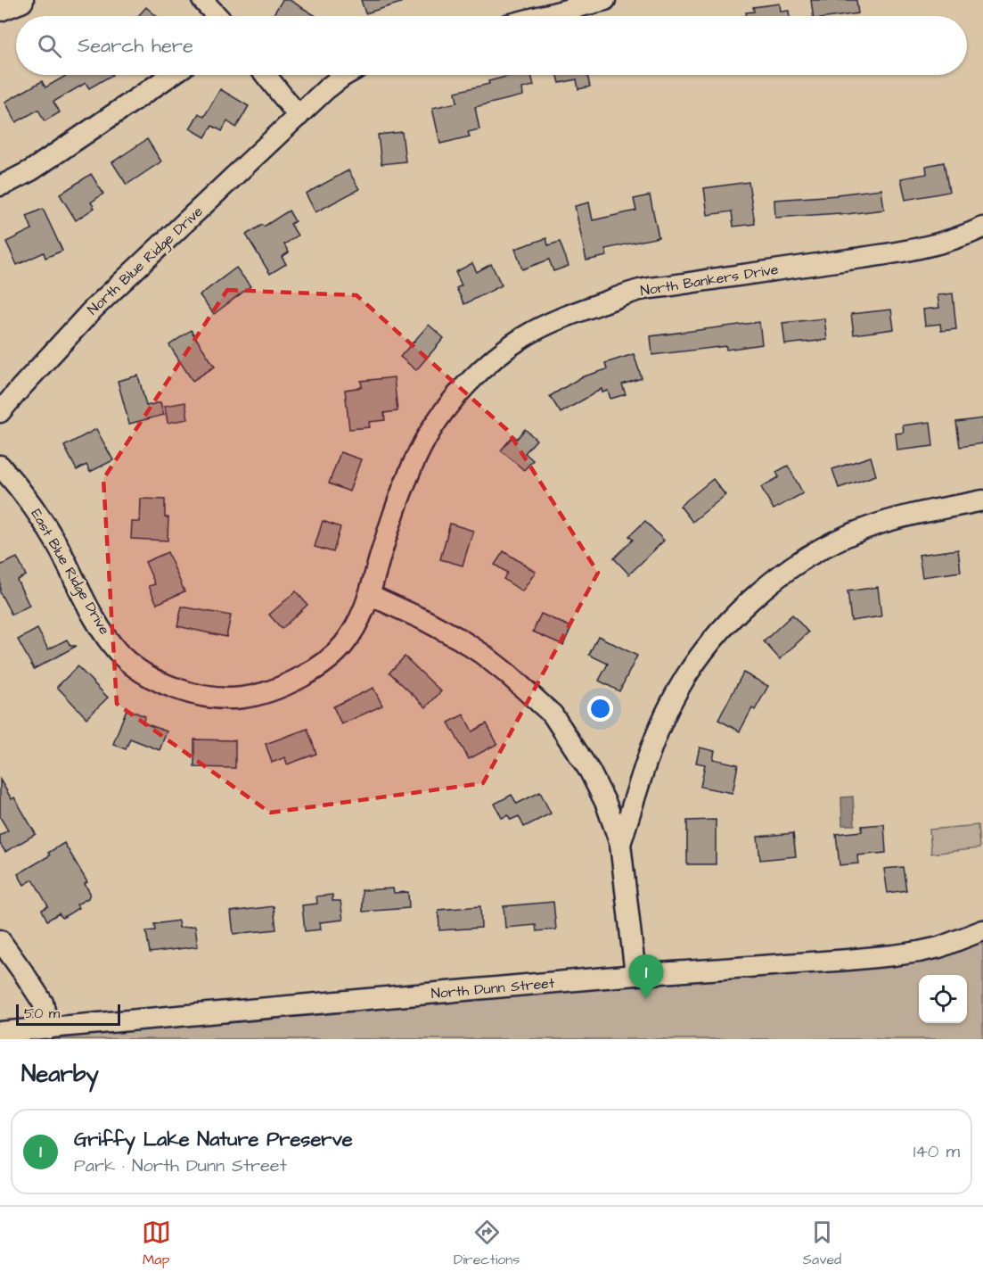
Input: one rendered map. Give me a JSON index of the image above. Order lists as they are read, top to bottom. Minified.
{"streets":{"street":["North Blue Ridge Drive","North Bankers Drive","East Blue Ridge Drive","North Dunn Street"]},"crossings":[["North Bankers Drive","East Blue Ridge Drive"]],"scale_bar":"50 m","page":{"search":"Search here","pins":"1","scale":"50 m","heading":"Nearby","list":[{"mark":"1","name":"Griffy Lake Nature Preserve","note":"Park · North Dunn Street","value":"140 m"}],"nav":["Map","Directions","Saved"]}}
